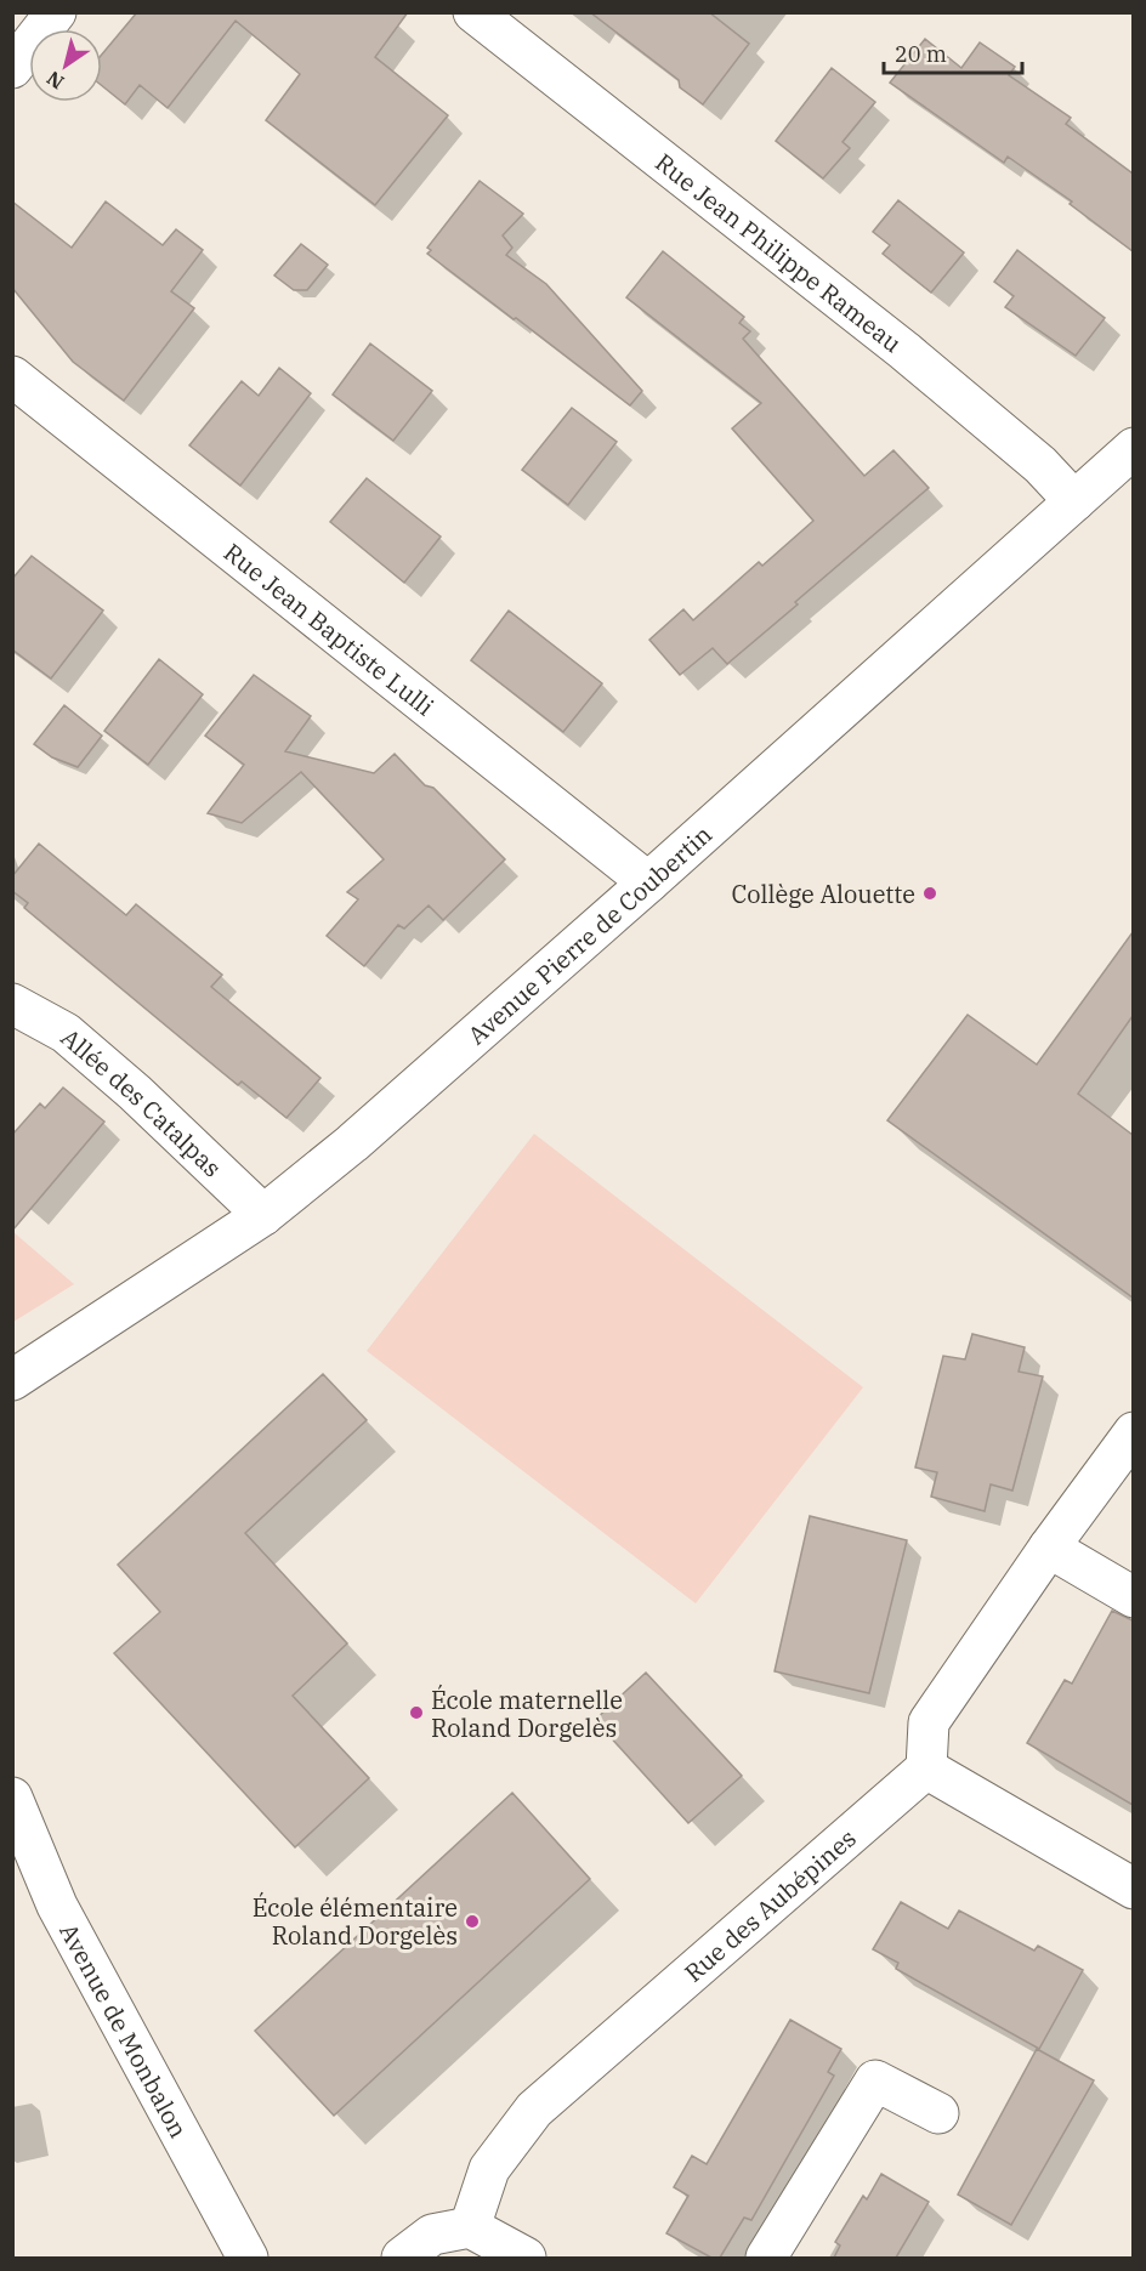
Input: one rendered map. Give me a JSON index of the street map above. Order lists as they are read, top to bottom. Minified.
{"streets":{"street":["Rue Jean Philippe Rameau","Rue Jean Baptiste Lulli","Avenue Pierre de Coubertin","Allée des Catalpas","Rue des Aubépines","Avenue de Monbalon"]},"crossings":[["Rue Jean Philippe Rameau","Avenue Pierre de Coubertin"],["Rue Jean Baptiste Lulli","Avenue Pierre de Coubertin"],["Avenue Pierre de Coubertin","Allée des Catalpas"]],"places":["Collège Alouette","École maternelle Roland Dorgelès","École élémentaire Roland Dorgelès"],"scale_bar":"20 m","north":"bottom left"}
